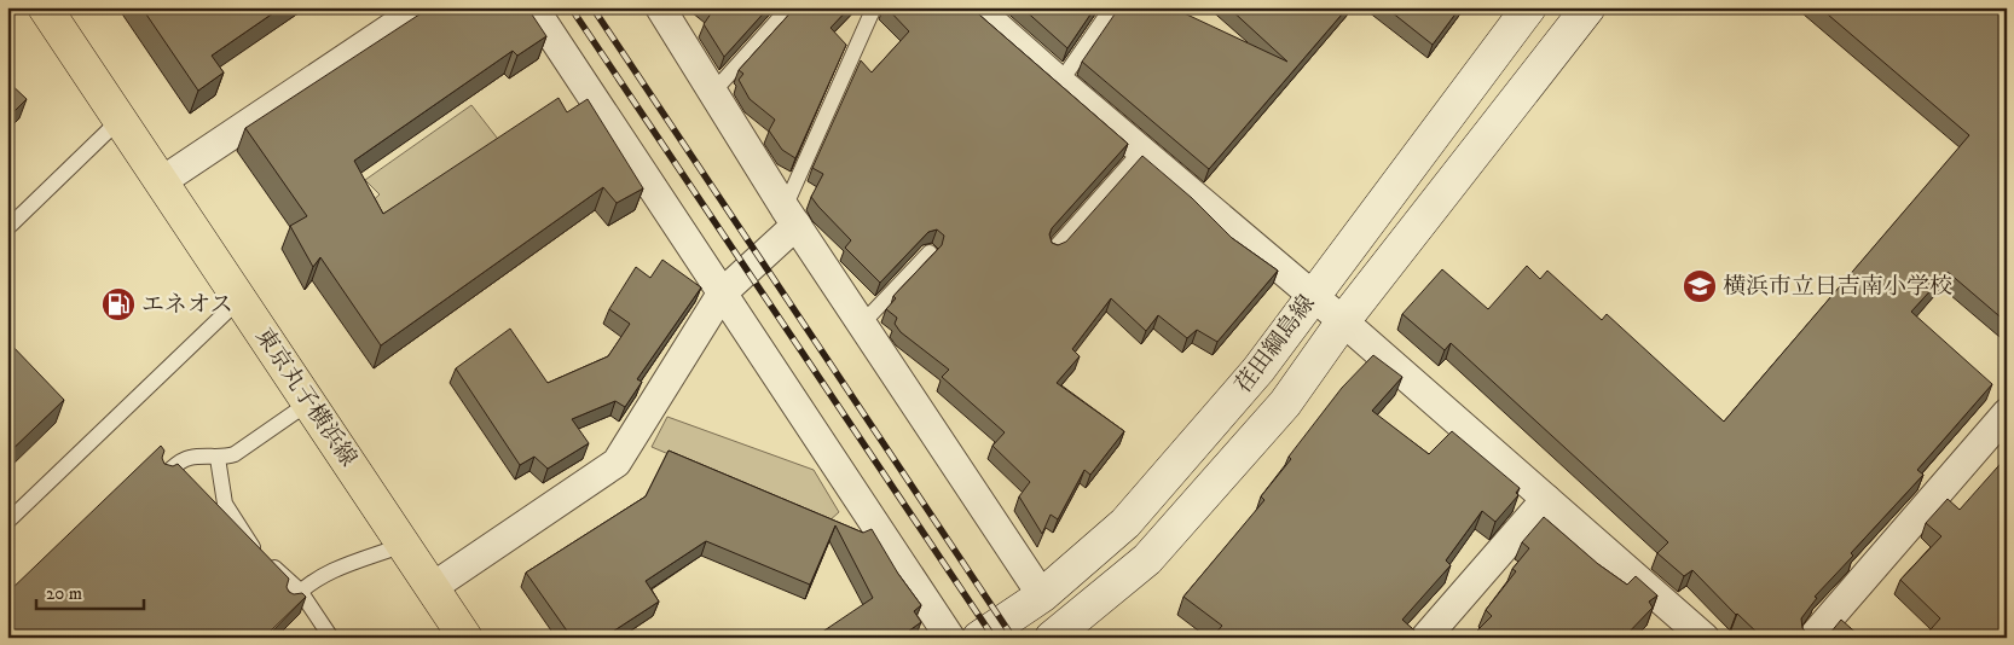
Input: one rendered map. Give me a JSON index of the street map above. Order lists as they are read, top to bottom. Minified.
{"streets":{"main road":["荏田綱島線","東京丸子横浜線"]},"places":{"school or university":["横浜市立日吉南小学校"],"fuel station":["エネオス"]},"scale_bar":"20 m"}
